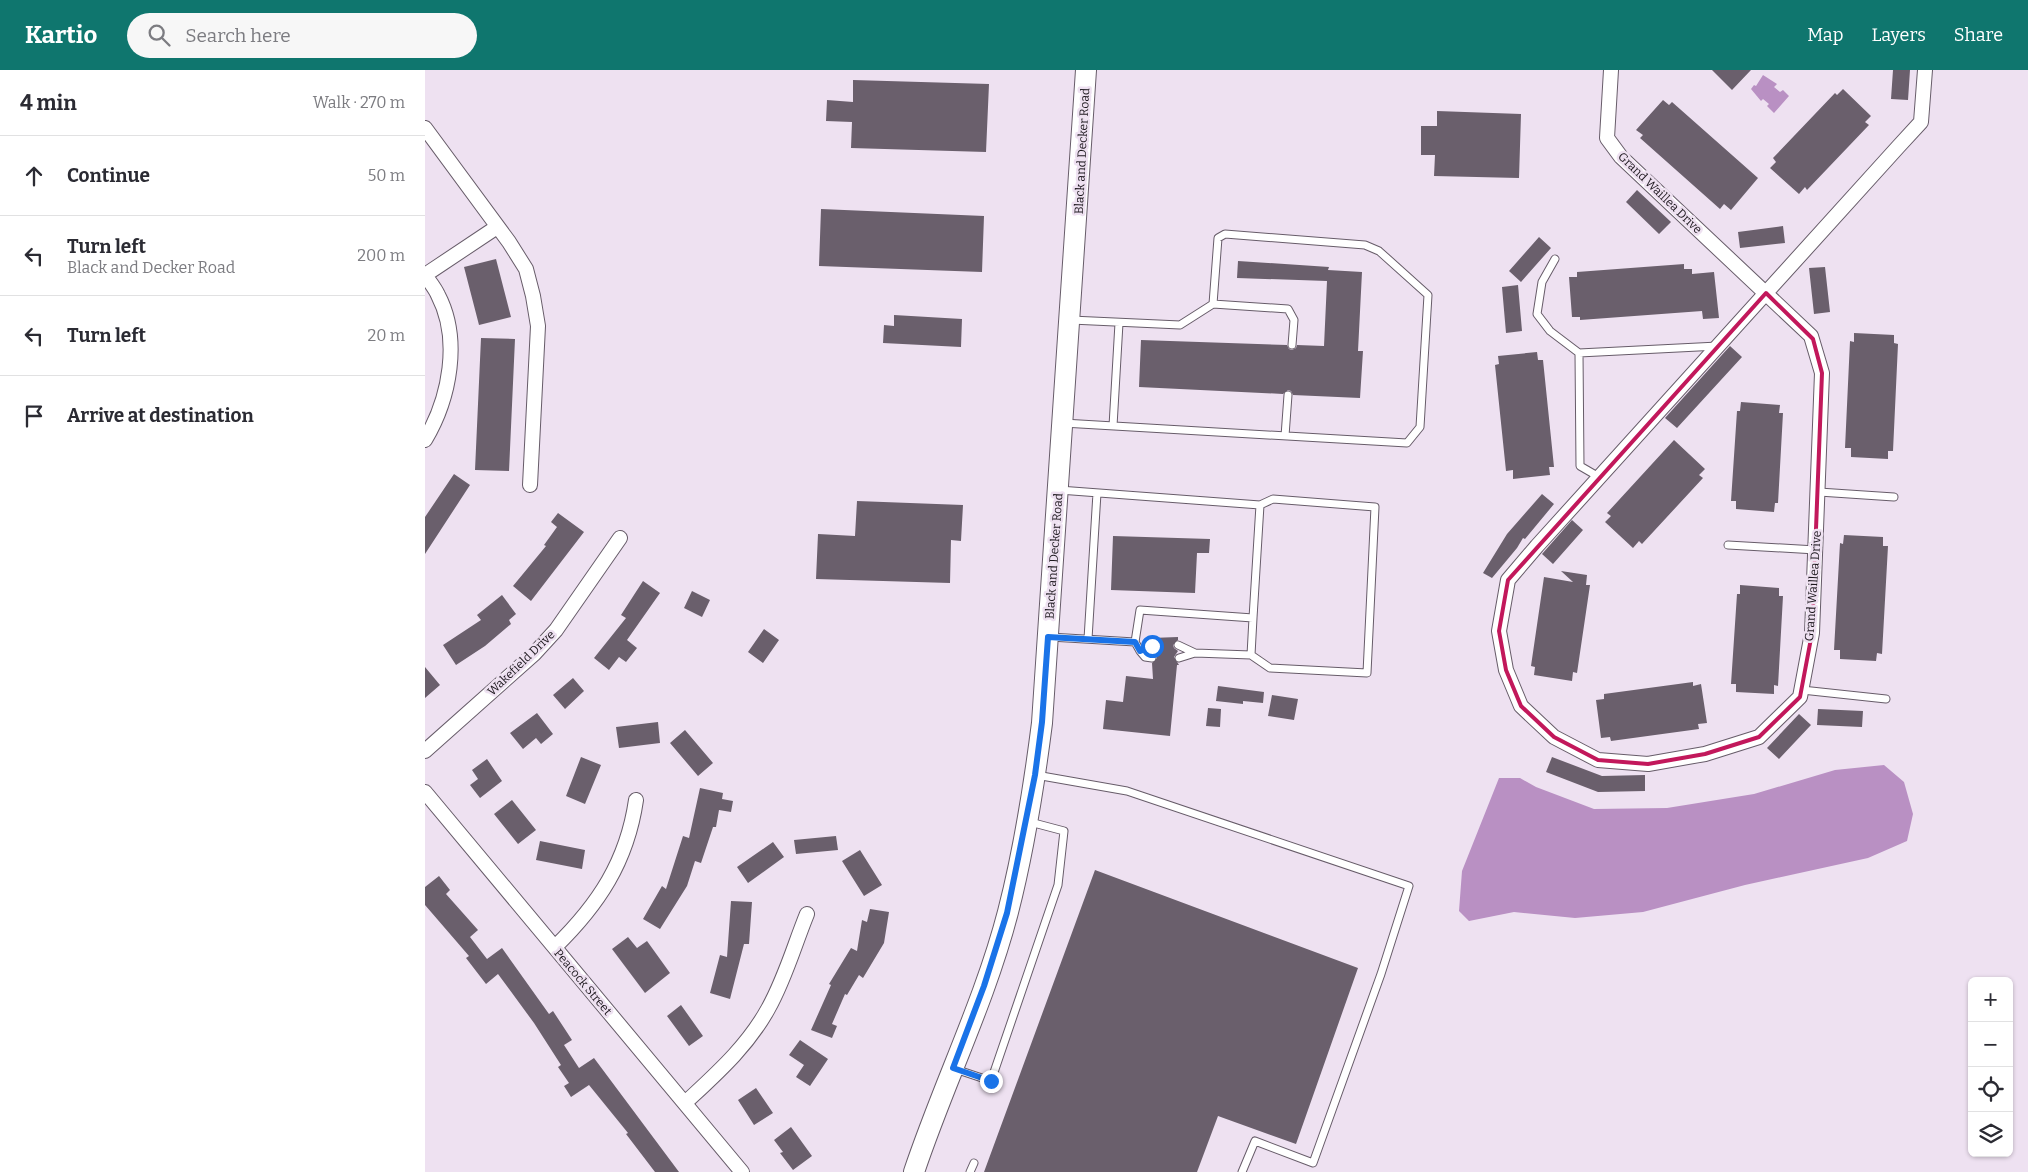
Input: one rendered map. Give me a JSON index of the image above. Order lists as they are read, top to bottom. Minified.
{"streets":{"main road":["Black and Decker Road"],"street":["Grand Waillea Drive","Wakefield Drive","Peacock Street"]},"page":{"header":"Kartio","search":"Search here","nav":["Map","Layers","Share"],"heading":["4 min","Walk · 270 m"],"list":[["Continue","50 m"],["Turn left","Black and Decker Road","200 m"],["Turn left","20 m"],"Arrive at destination"],"map_buttons":["+","−"]}}
